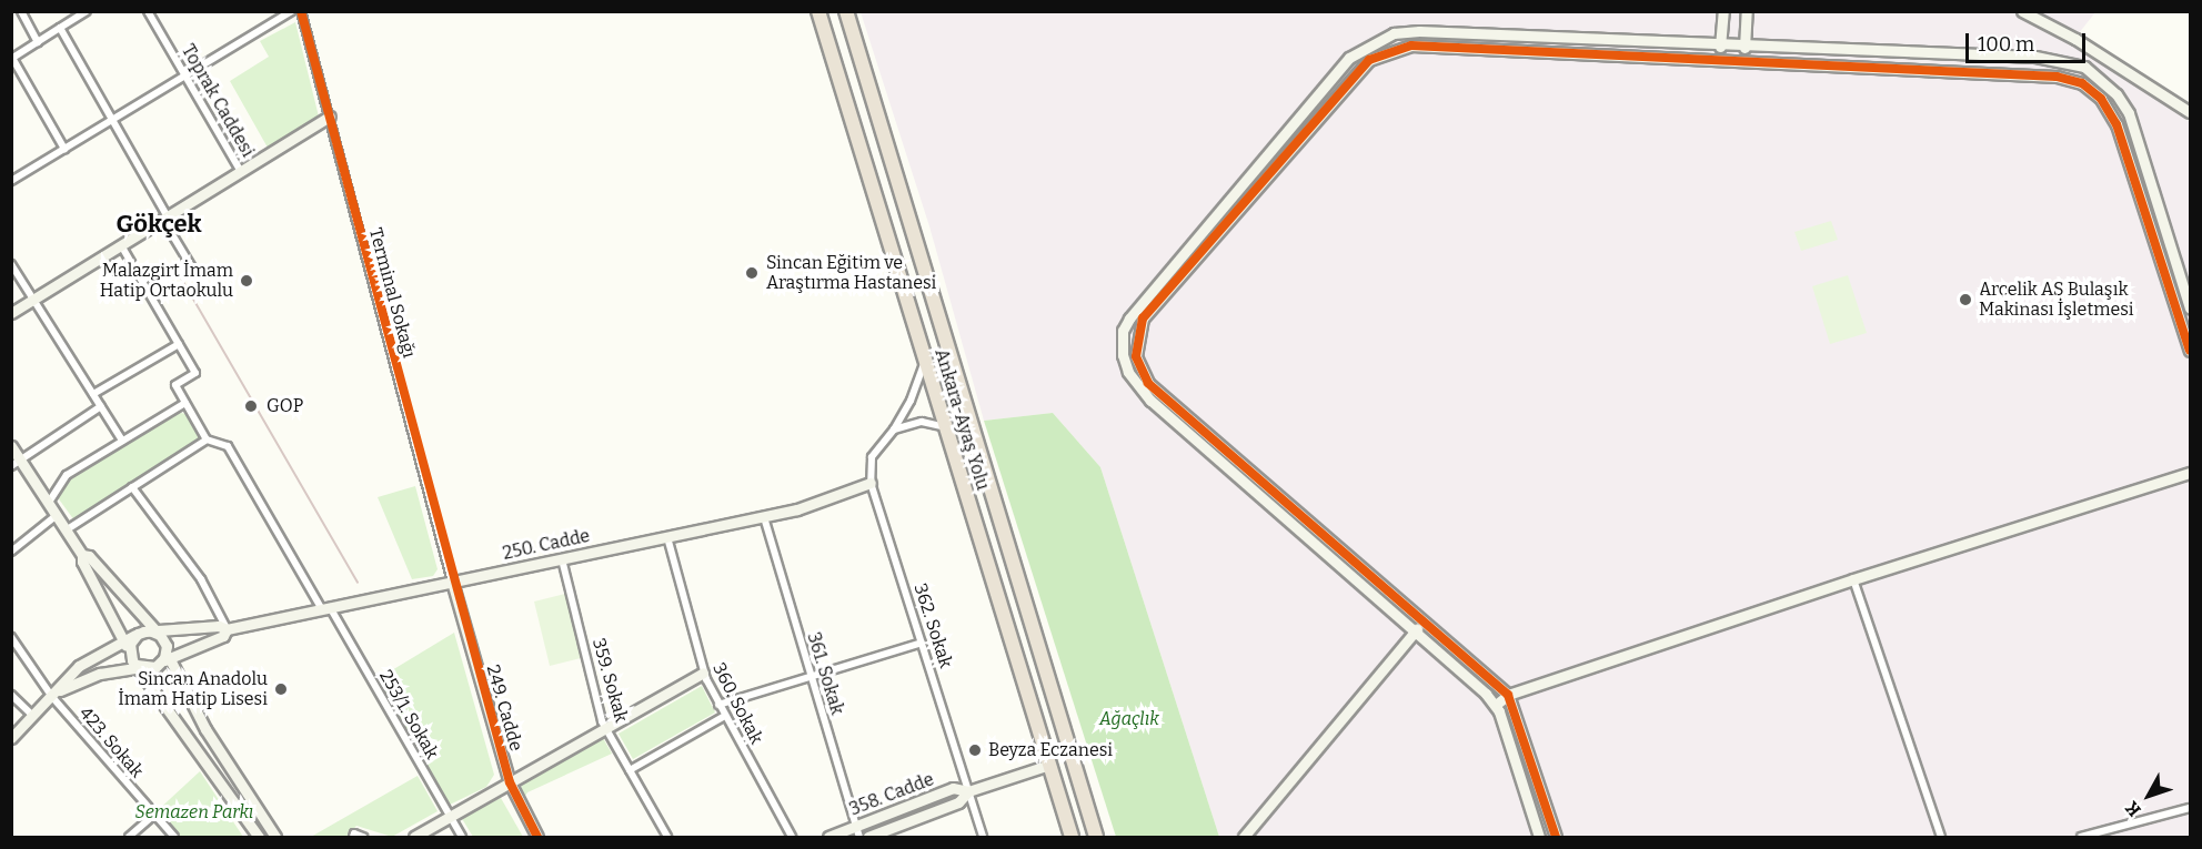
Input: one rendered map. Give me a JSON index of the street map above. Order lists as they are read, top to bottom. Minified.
{"streets":{"highway":["Ankara-Ayaş Yolu"],"street":["Toprak Caddesi","Terminal Sokağı","250. Cadde","362. Sokak","361. Sokak","359. Sokak","360. Sokak","249. Cadde","253/1. Sokak","423. Sokak","358. Cadde"]},"crossings":[["Terminal Sokağı","250. Cadde"],["Terminal Sokağı","249. Cadde"],["Ankara-Ayaş Yolu","362. Sokak"],["Ankara-Ayaş Yolu","358. Cadde"],["250. Cadde","362. Sokak"],["250. Cadde","361. Sokak"],["250. Cadde","359. Sokak"],["250. Cadde","360. Sokak"],["250. Cadde","249. Cadde"],["250. Cadde","253/1. Sokak"],["250. Cadde","423. Sokak"],["362. Sokak","358. Cadde"],["361. Sokak","358. Cadde"]],"districts":["Gökçek"],"parks":["Ağaçlık","Semazen Parkı"],"places":["Sincan Eğitim ve Araştırma Hastanesi","Malazgirt İmam Hatip Ortaokulu","Arçelik AŞ Bulaşık Makinası İşletmesi","GOP","Sincan Anadolu İmam Hatip Lisesi","Beyza Eczanesi"],"scale_bar":"100 m","north":"bottom left"}
